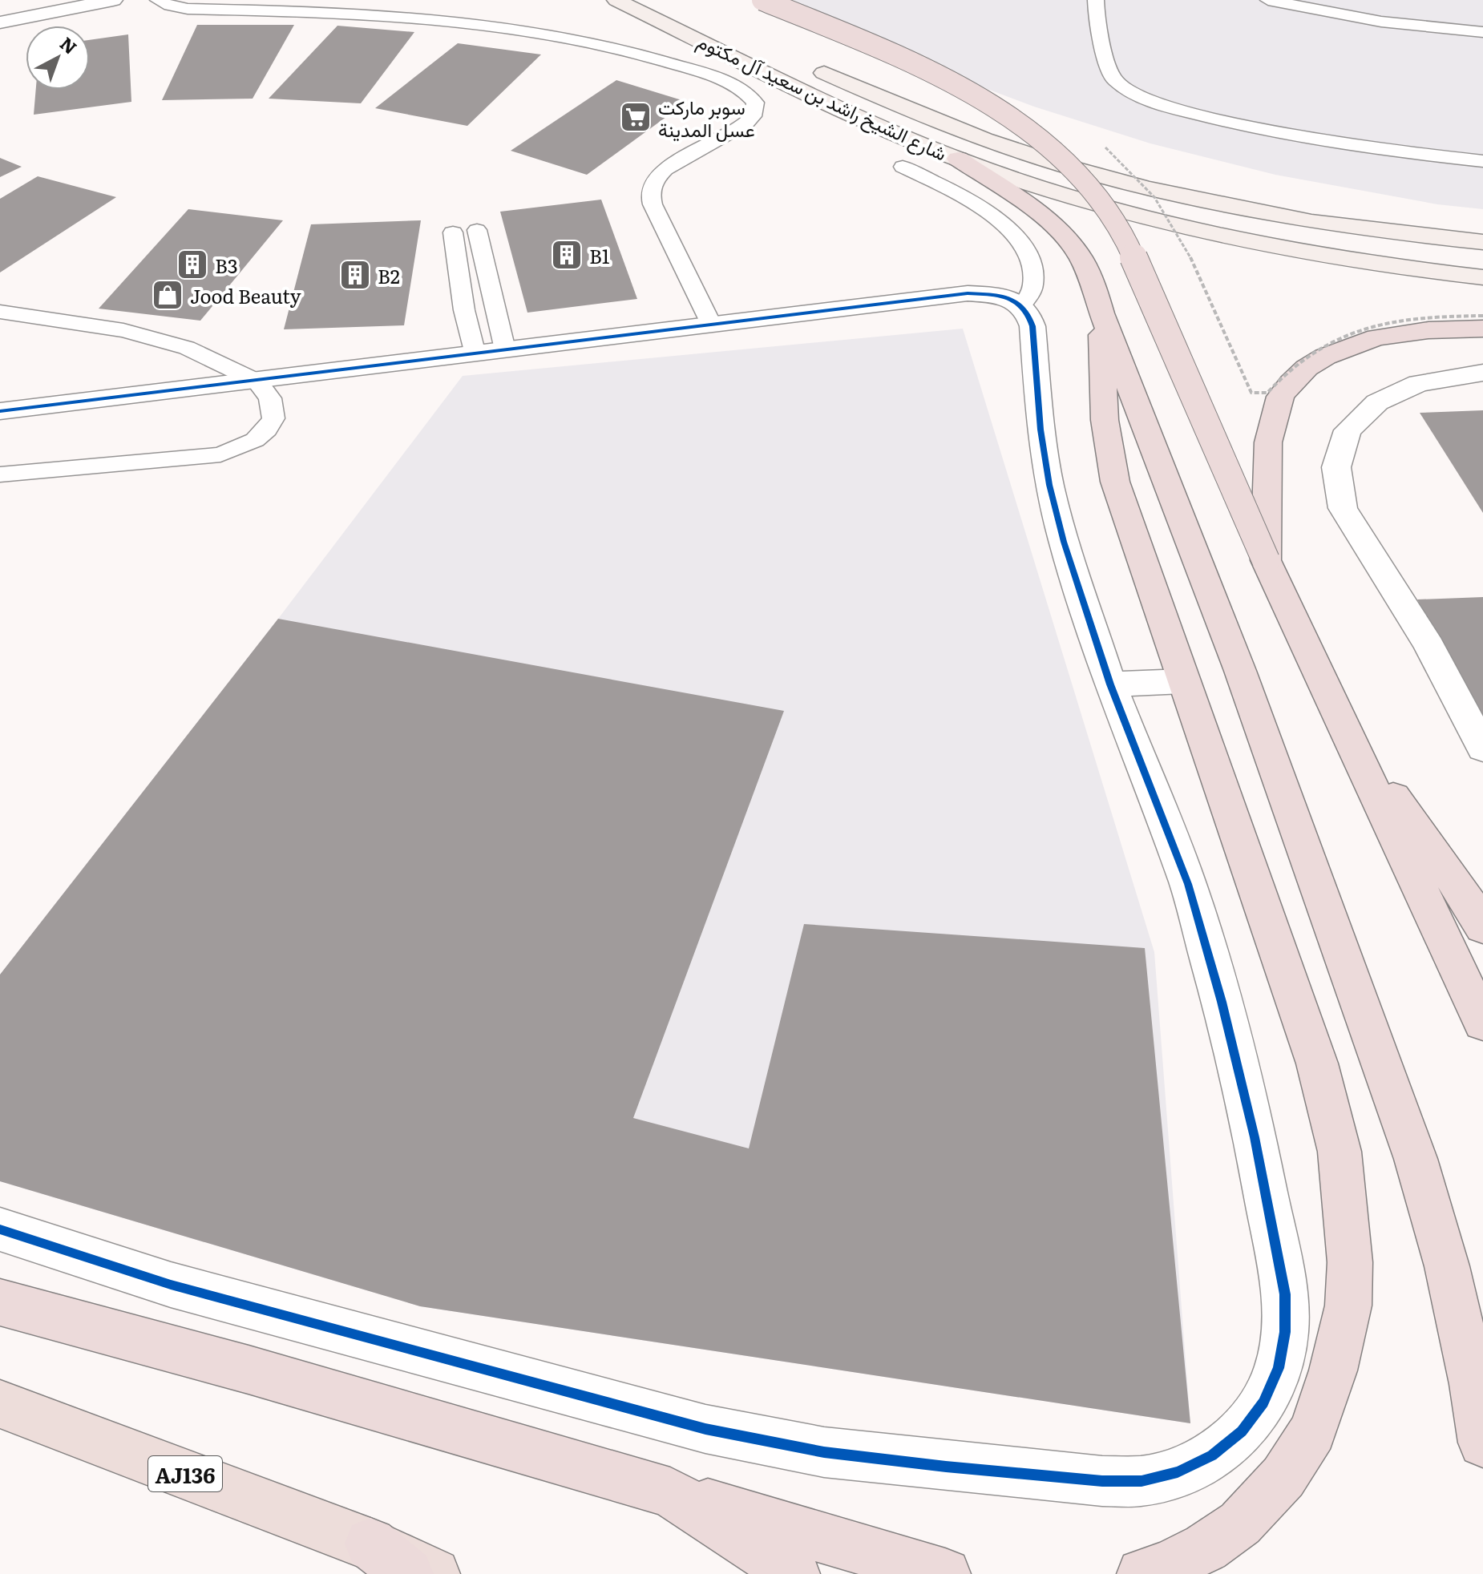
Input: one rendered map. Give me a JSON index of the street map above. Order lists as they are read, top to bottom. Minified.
{"streets":{"main road":["شارع الشيخ راشد بن سعيد آل مكتوم","AJ136"]},"places":{"supermarket":["سوبر ماركت عسل المدينة"],"building":["B1","B3","B2"],"shop":["Jood Beauty"]},"north":"top right"}
